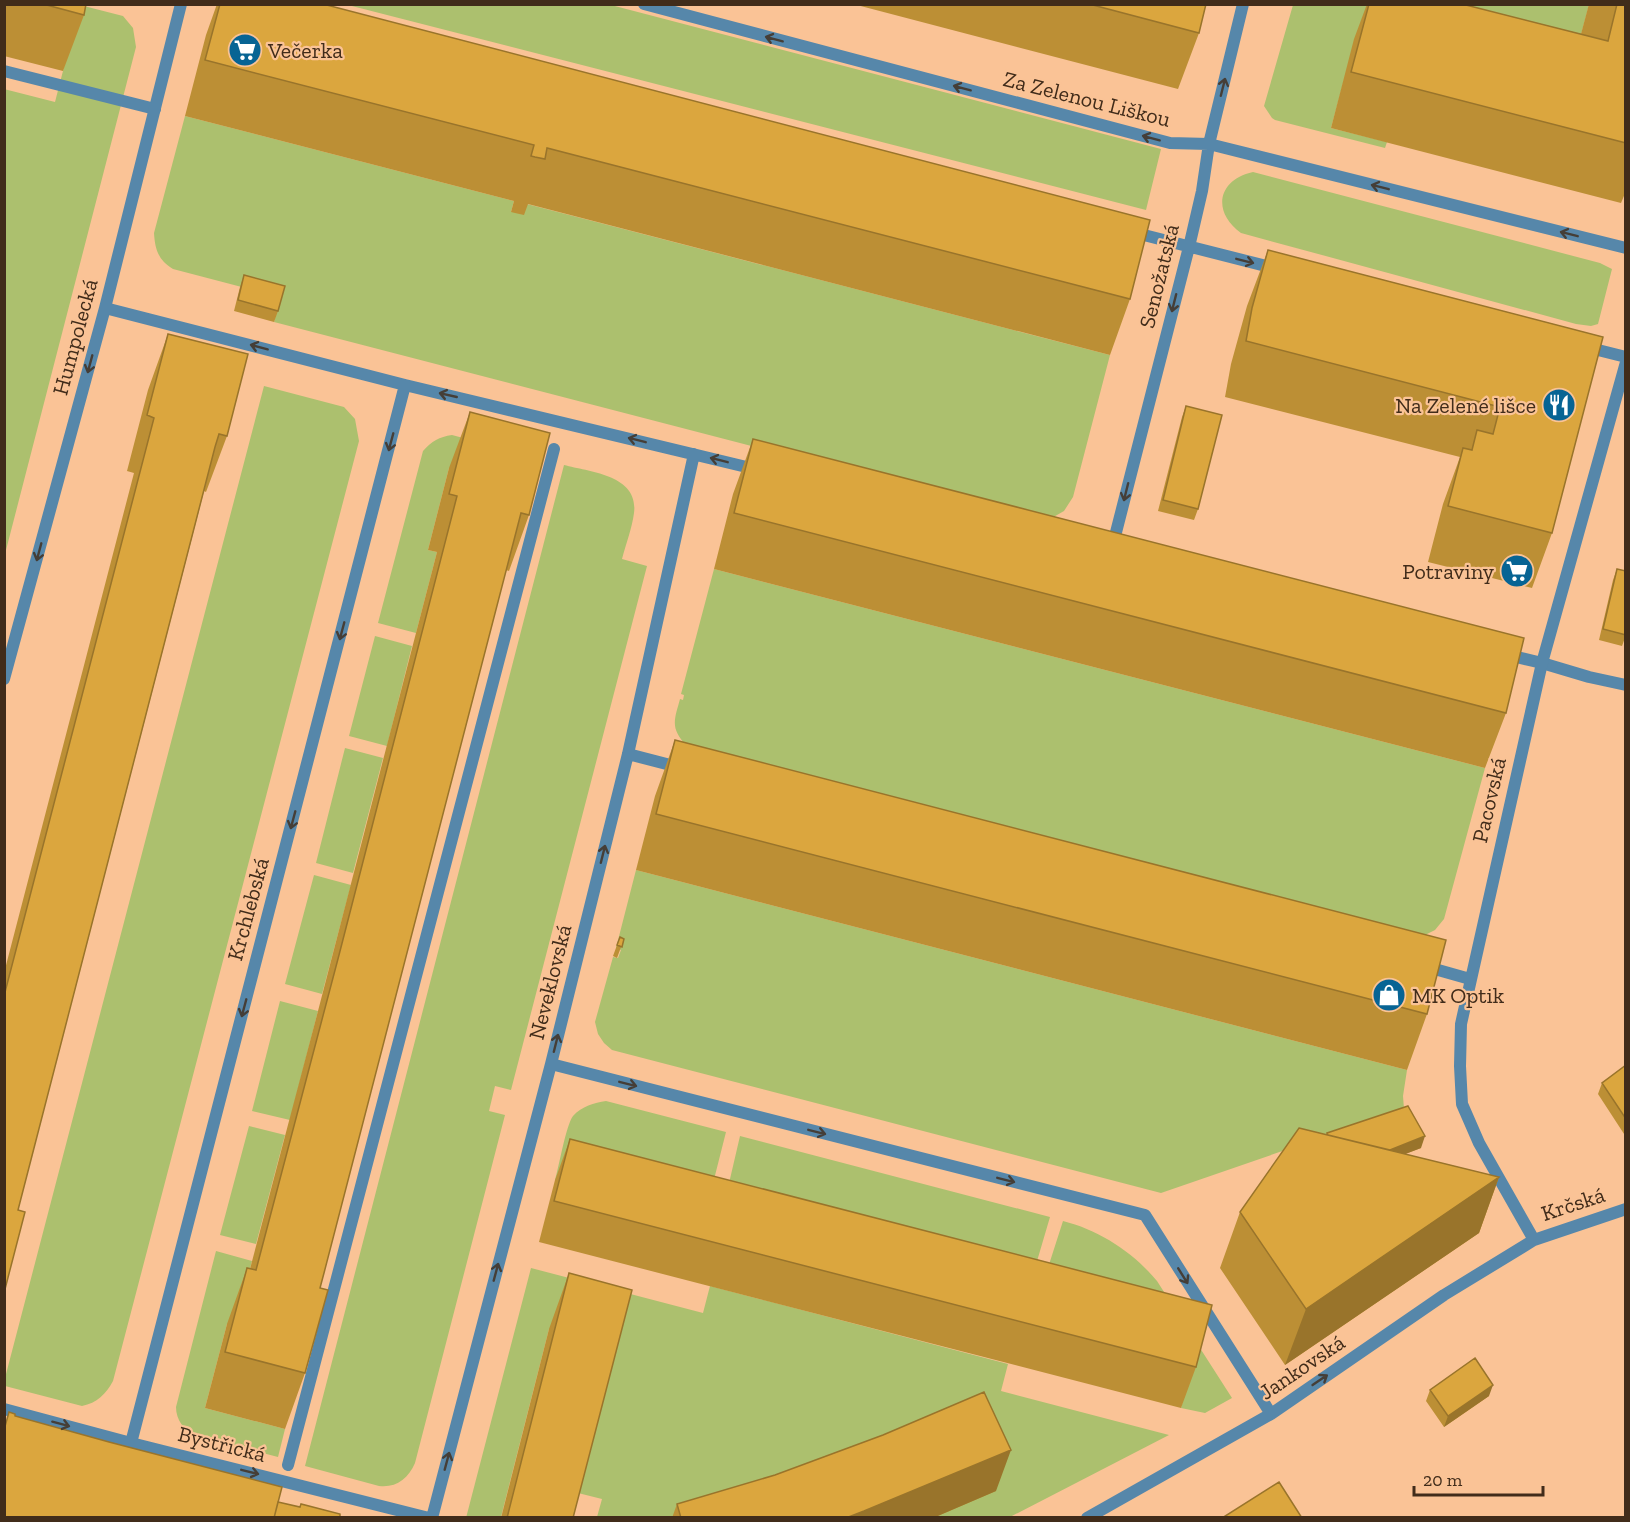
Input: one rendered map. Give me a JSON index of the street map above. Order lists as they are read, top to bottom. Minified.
{"streets":{"street":["Za Zelenou Liškou","Senožatská","Humpolecká","Pacovská","Krchlebská","Neveklovská","Krčská","Jankovská","Bystřická"]},"crossings":[["Za Zelenou Liškou","Senožatská"],["Pacovská","Krčská"],["Pacovská","Jankovská"],["Krchlebská","Bystřická"],["Neveklovská","Bystřická"],["Krčská","Jankovská"]],"one_way":["Za Zelenou Liškou","Humpolecká","Krchlebská","Neveklovská","Jankovská","Bystřická"],"places":{"supermarket":["Večerka","Potraviny"],"restaurant":["Na Zelené lišce"],"shop":["MK Optik"]},"scale_bar":"20 m"}
